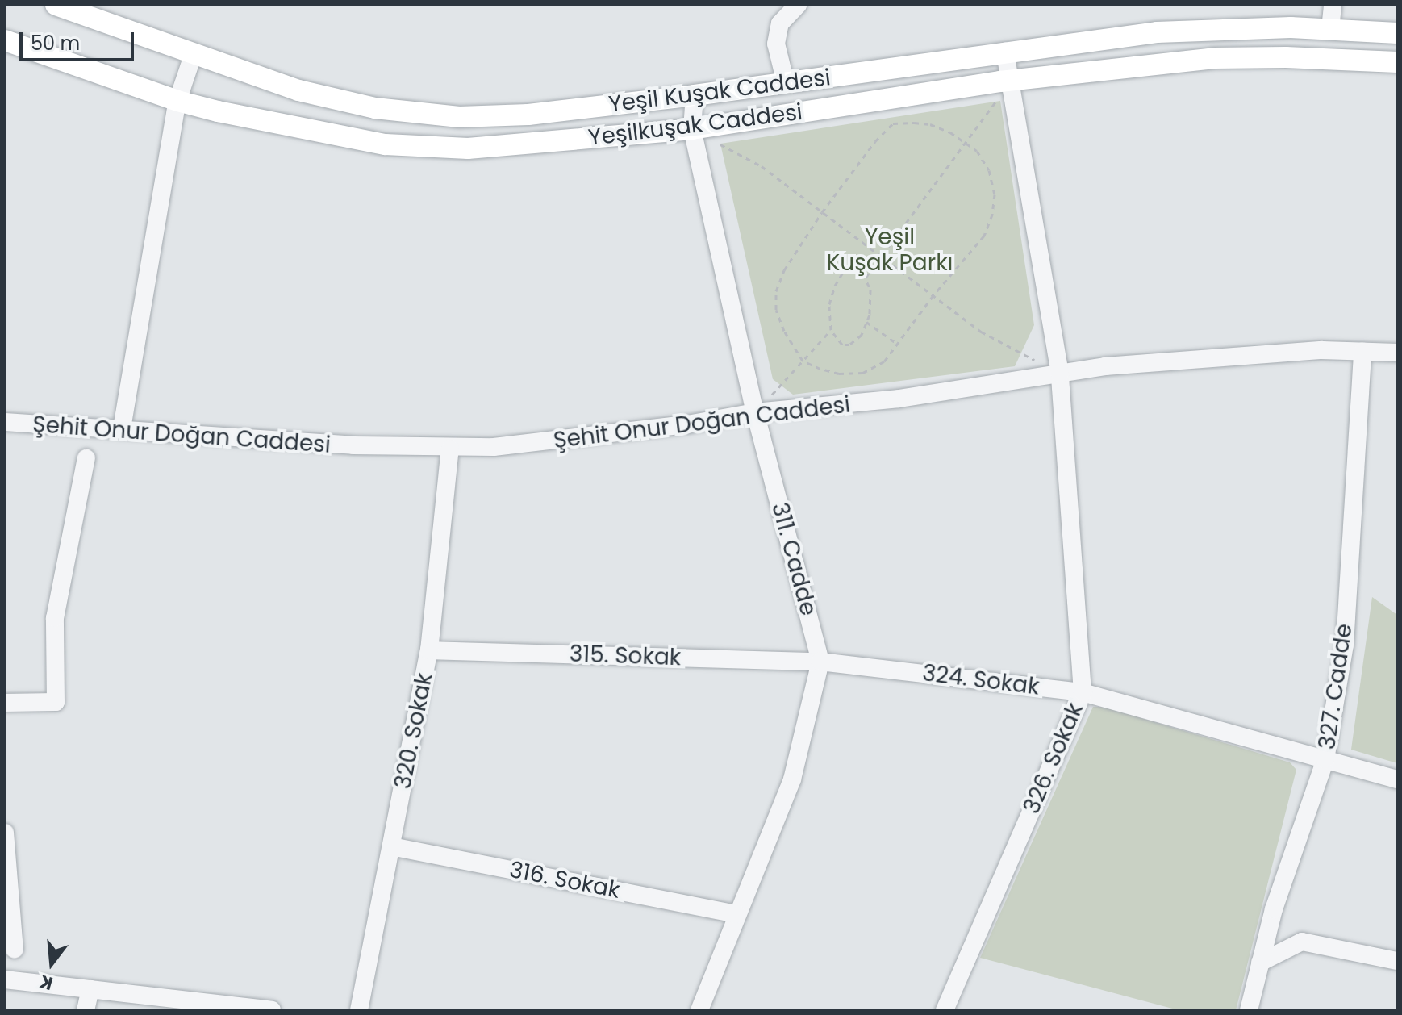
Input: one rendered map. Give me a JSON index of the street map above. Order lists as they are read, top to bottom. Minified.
{"streets":{"main road":["Yeşil Kuşak Caddesi","Yeşilkuşak Caddesi"],"street":["Şehit Onur Doğan Caddesi","311. Cadde","315. Sokak","324. Sokak","327. Cadde","320. Sokak","326. Sokak","316. Sokak"]},"crossings":[["Yeşil Kuşak Caddesi","311. Cadde"],["Yeşil Kuşak Caddesi","326. Sokak"],["Yeşilkuşak Caddesi","311. Cadde"],["Yeşilkuşak Caddesi","326. Sokak"],["Şehit Onur Doğan Caddesi","311. Cadde"],["Şehit Onur Doğan Caddesi","327. Cadde"],["Şehit Onur Doğan Caddesi","320. Sokak"],["Şehit Onur Doğan Caddesi","326. Sokak"],["311. Cadde","315. Sokak"],["311. Cadde","324. Sokak"],["311. Cadde","316. Sokak"],["315. Sokak","324. Sokak"],["315. Sokak","320. Sokak"],["324. Sokak","327. Cadde"],["324. Sokak","326. Sokak"],["320. Sokak","316. Sokak"]],"parks":["Yeşil Kuşak Parkı"],"scale_bar":"50 m","north":"bottom"}
